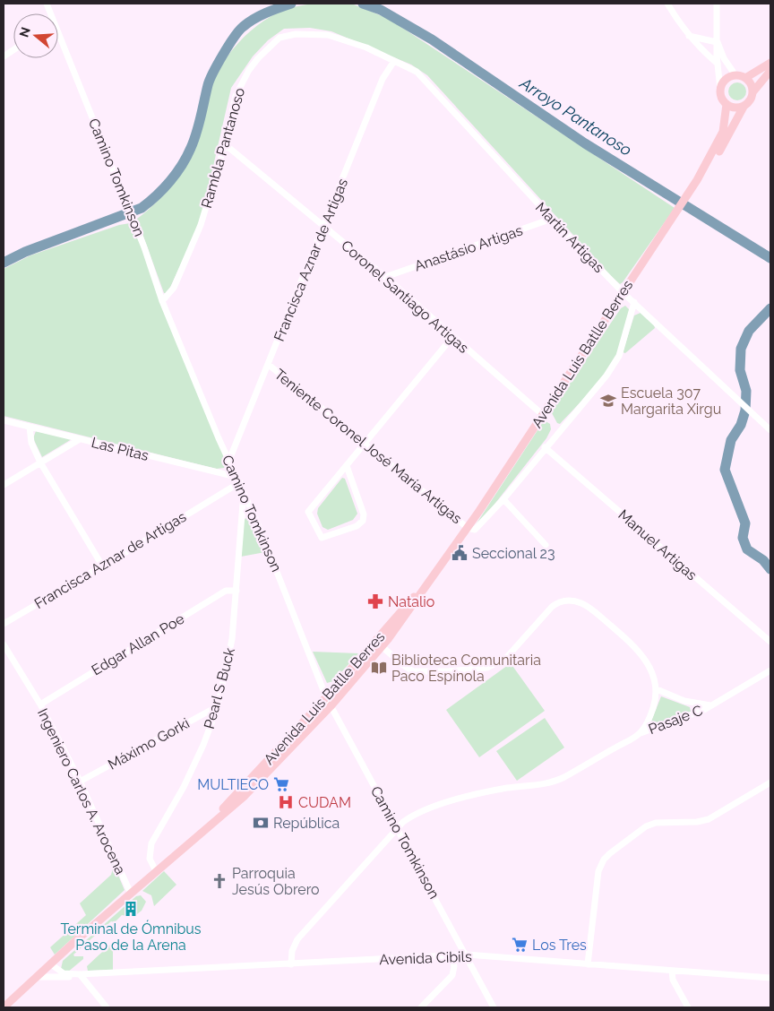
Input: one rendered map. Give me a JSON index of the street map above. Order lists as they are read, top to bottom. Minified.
{"streets":{"main road":["Avenida Luis Batlle Berres"],"street":["Rambla Pantanoso","Camino Tomkinson","Martín Artigas","Anastásio Artigas","Francisca Aznar de Artigas","Coronel Santiago Artigas","Teniente Coronel José María Artigas","Las Pitas","Manuel Artigas","Edgar Allan Poe","Pearl S Buck","Pasaje C","Máximo Gorki","Ingeniero Carlos A. Arocena","Avenida Cibils"]},"crossings":[["Rambla Pantanoso","Camino Tomkinson"],["Rambla Pantanoso","Martín Artigas"],["Rambla Pantanoso","Francisca Aznar de Artigas"],["Rambla Pantanoso","Coronel Santiago Artigas"],["Camino Tomkinson","Francisca Aznar de Artigas"],["Camino Tomkinson","Avenida Luis Batlle Berres"],["Camino Tomkinson","Las Pitas"],["Camino Tomkinson","Pearl S Buck"],["Camino Tomkinson","Pasaje C"],["Camino Tomkinson","Avenida Cibils"],["Martín Artigas","Anastásio Artigas"],["Martín Artigas","Francisca Aznar de Artigas"],["Martín Artigas","Avenida Luis Batlle Berres"],["Anastásio Artigas","Coronel Santiago Artigas"],["Francisca Aznar de Artigas","Coronel Santiago Artigas"],["Francisca Aznar de Artigas","Teniente Coronel José María Artigas"],["Francisca Aznar de Artigas","Las Pitas"],["Coronel Santiago Artigas","Avenida Luis Batlle Berres"],["Avenida Luis Batlle Berres","Teniente Coronel José María Artigas"],["Avenida Luis Batlle Berres","Manuel Artigas"],["Avenida Luis Batlle Berres","Pearl S Buck"],["Avenida Luis Batlle Berres","Ingeniero Carlos A. Arocena"],["Avenida Luis Batlle Berres","Avenida Cibils"],["Edgar Allan Poe","Pearl S Buck"],["Edgar Allan Poe","Ingeniero Carlos A. Arocena"],["Pearl S Buck","Máximo Gorki"],["Pasaje C","Avenida Cibils"],["Máximo Gorki","Ingeniero Carlos A. Arocena"]],"water":["Arroyo Pantanoso"],"places":{"school or university":["Escuela 307 Margarita Xirgu"],"public building":["Seccional 23"],"pharmacy":["Natalio"],"library":["Biblioteca Comunitaria Paco Espínola"],"supermarket":["MULTIECO","Los Tres"],"hospital":["CUDAM"],"bank":["República"],"church":["Parroquia Jesús Obrero"],"building":["Terminal de Ómnibus Paso de la Arena"]},"north":"left"}
